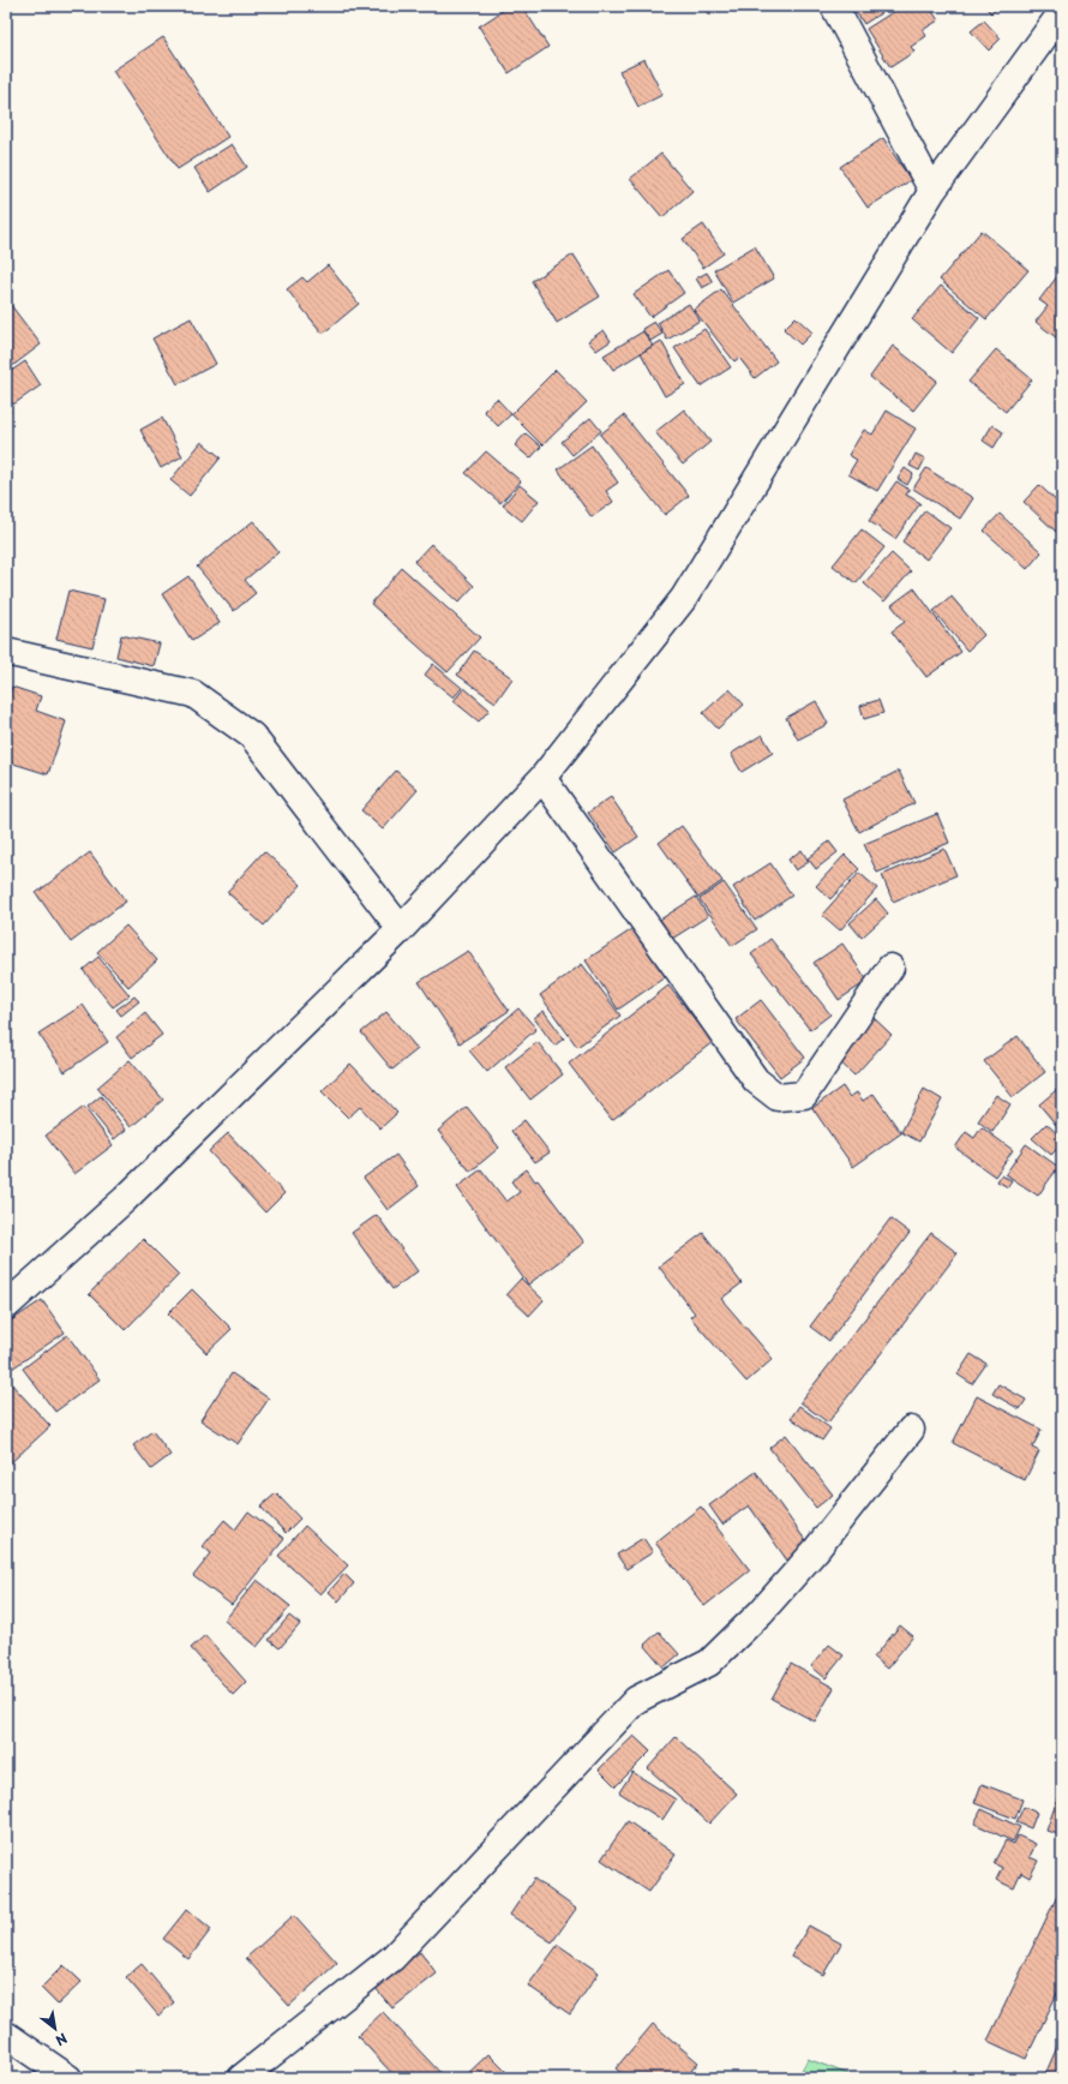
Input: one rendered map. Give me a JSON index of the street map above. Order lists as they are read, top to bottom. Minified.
{"north":"bottom right"}
